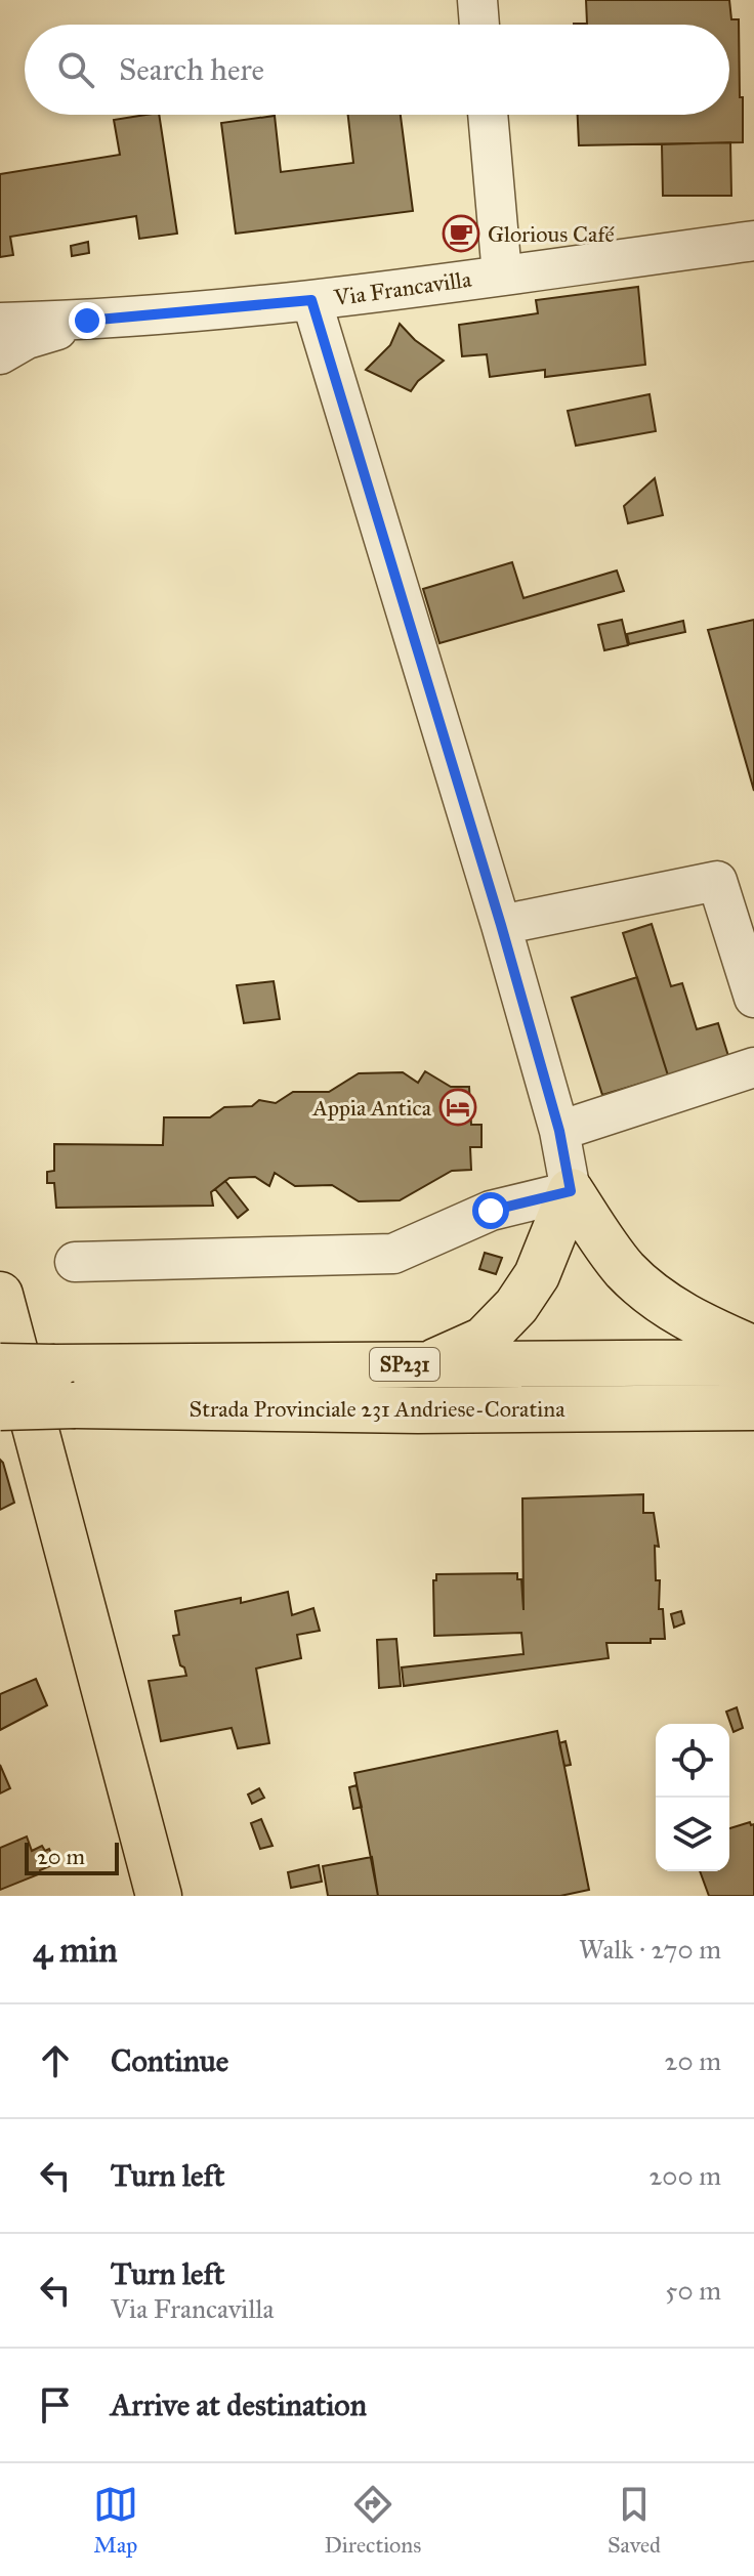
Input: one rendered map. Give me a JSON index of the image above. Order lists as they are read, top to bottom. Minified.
{"streets":{"main road":["SP231","Strada Provinciale 231 Andriese-Coratina"],"street":["Via Francavilla"]},"places":{"cafe":["Glorious Café"],"hotel":["Appia Antica"]},"scale_bar":"20 m","page":{"search":"Search here","scale":"20 m","heading":["4 min","Walk · 270 m"],"list":[["Continue","20 m"],["Turn left","200 m"],["Turn left","Via Francavilla","50 m"],"Arrive at destination"],"nav":["Map","Directions","Saved"]}}
